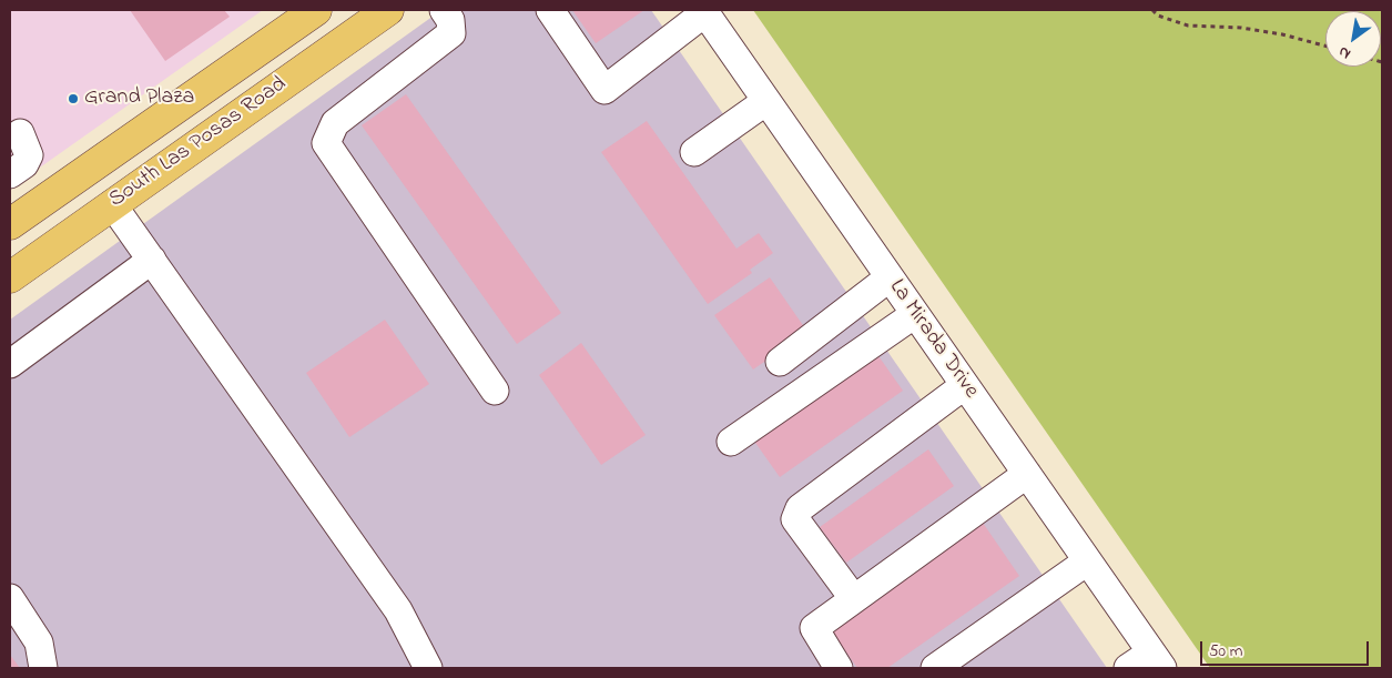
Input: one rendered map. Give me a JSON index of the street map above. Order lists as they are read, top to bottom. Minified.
{"streets":{"main road":["South Las Posas Road"],"street":["La Mirada Drive"]},"places":["Grand Plaza"],"scale_bar":"50 m","north":"bottom left"}
